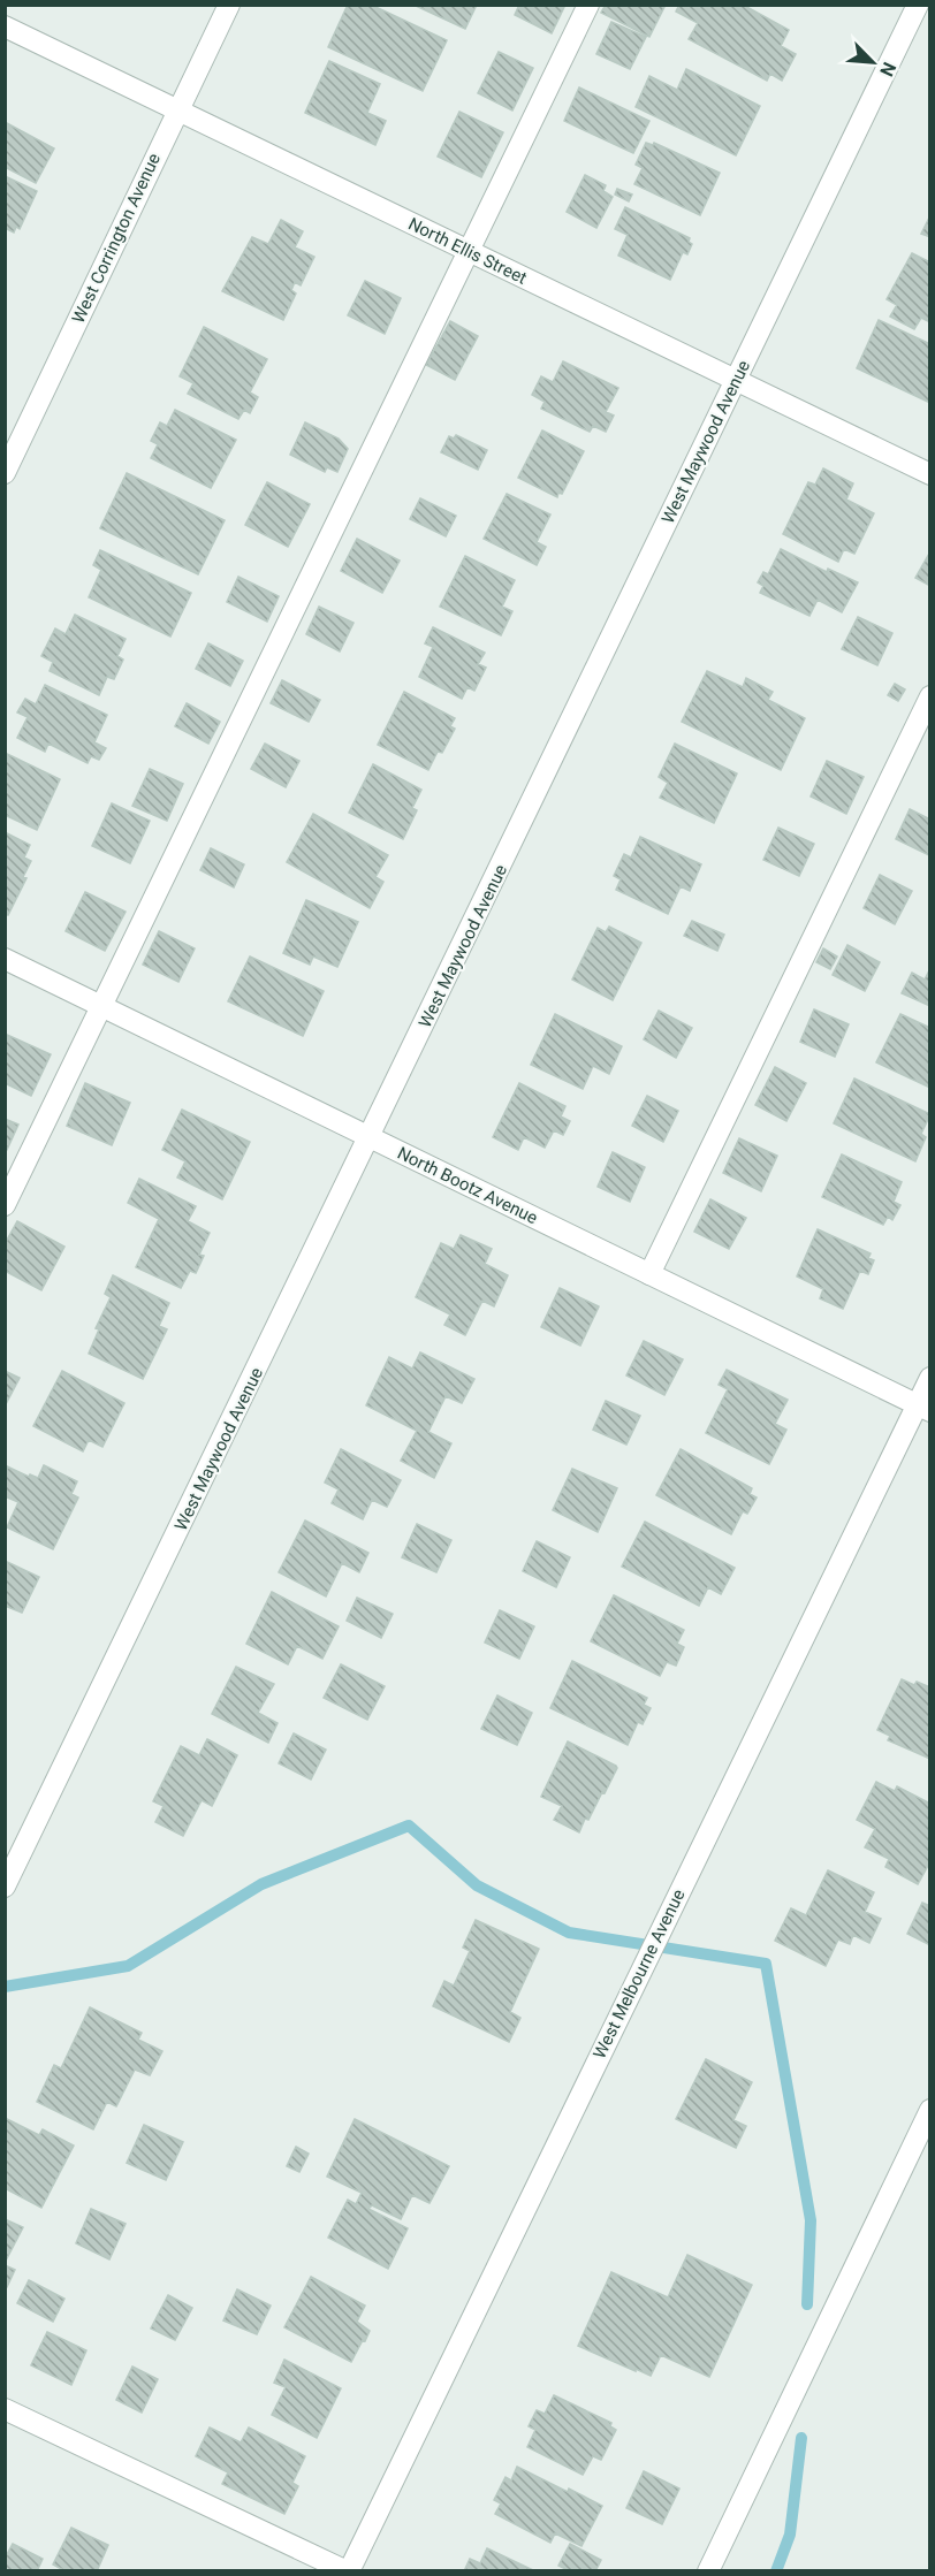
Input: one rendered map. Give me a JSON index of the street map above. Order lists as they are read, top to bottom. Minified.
{"streets":{"street":["West Corrington Avenue","North Ellis Street","West Maywood Avenue","North Bootz Avenue","West Melbourne Avenue"]},"crossings":[["West Corrington Avenue","North Ellis Street"],["North Ellis Street","West Maywood Avenue"],["West Maywood Avenue","North Bootz Avenue"],["North Bootz Avenue","West Melbourne Avenue"]],"north":"bottom right"}
